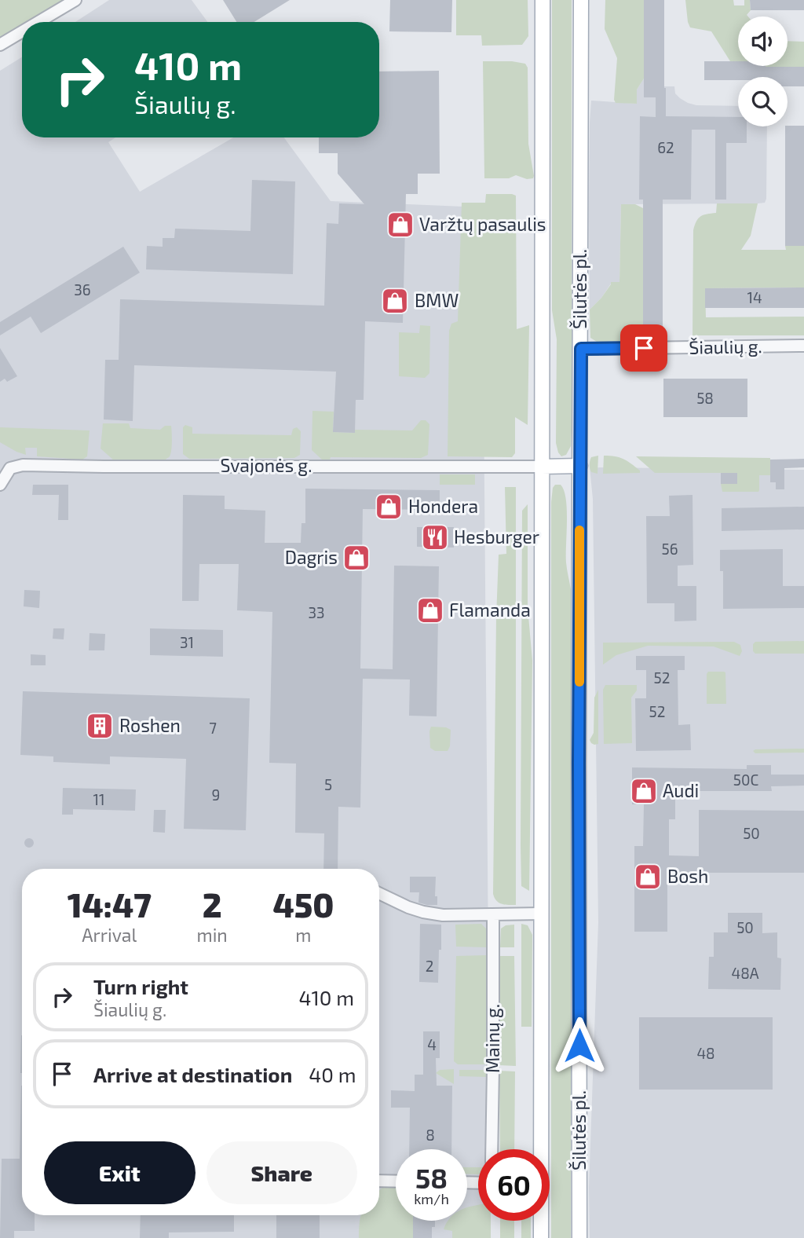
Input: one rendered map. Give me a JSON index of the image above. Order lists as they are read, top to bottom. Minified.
{"streets":{"main road":["Šilutės pl."],"street":["Šiaulių g.","Svajonės g.","Mainų g."]},"crossings":[["Šilutės pl.","Šiaulių g."]],"places":{"shop":["Varžtų pasaulis","BMW","Hondera","Dagris","Flamanda","Audi","Bosh"],"restaurant":["Hesburger"],"building":["Roshen"]},"house_numbers":["62","36","14","58","56","33","31","52","52","7","50C","5","9","11","50","50","2","48A","4","48","8"],"page":{"turn":["410 m","Šiaulių g."],"eta":["14:47","Arrival","2","min","450","m"],"list":[{"name":"Turn right","note":"Šiaulių g.","value":"410 m"},{"name":"Arrive at destination","value":"40 m"}],"buttons":["Exit","Share"],"speed":"58 km/h","limit":"60"}}
